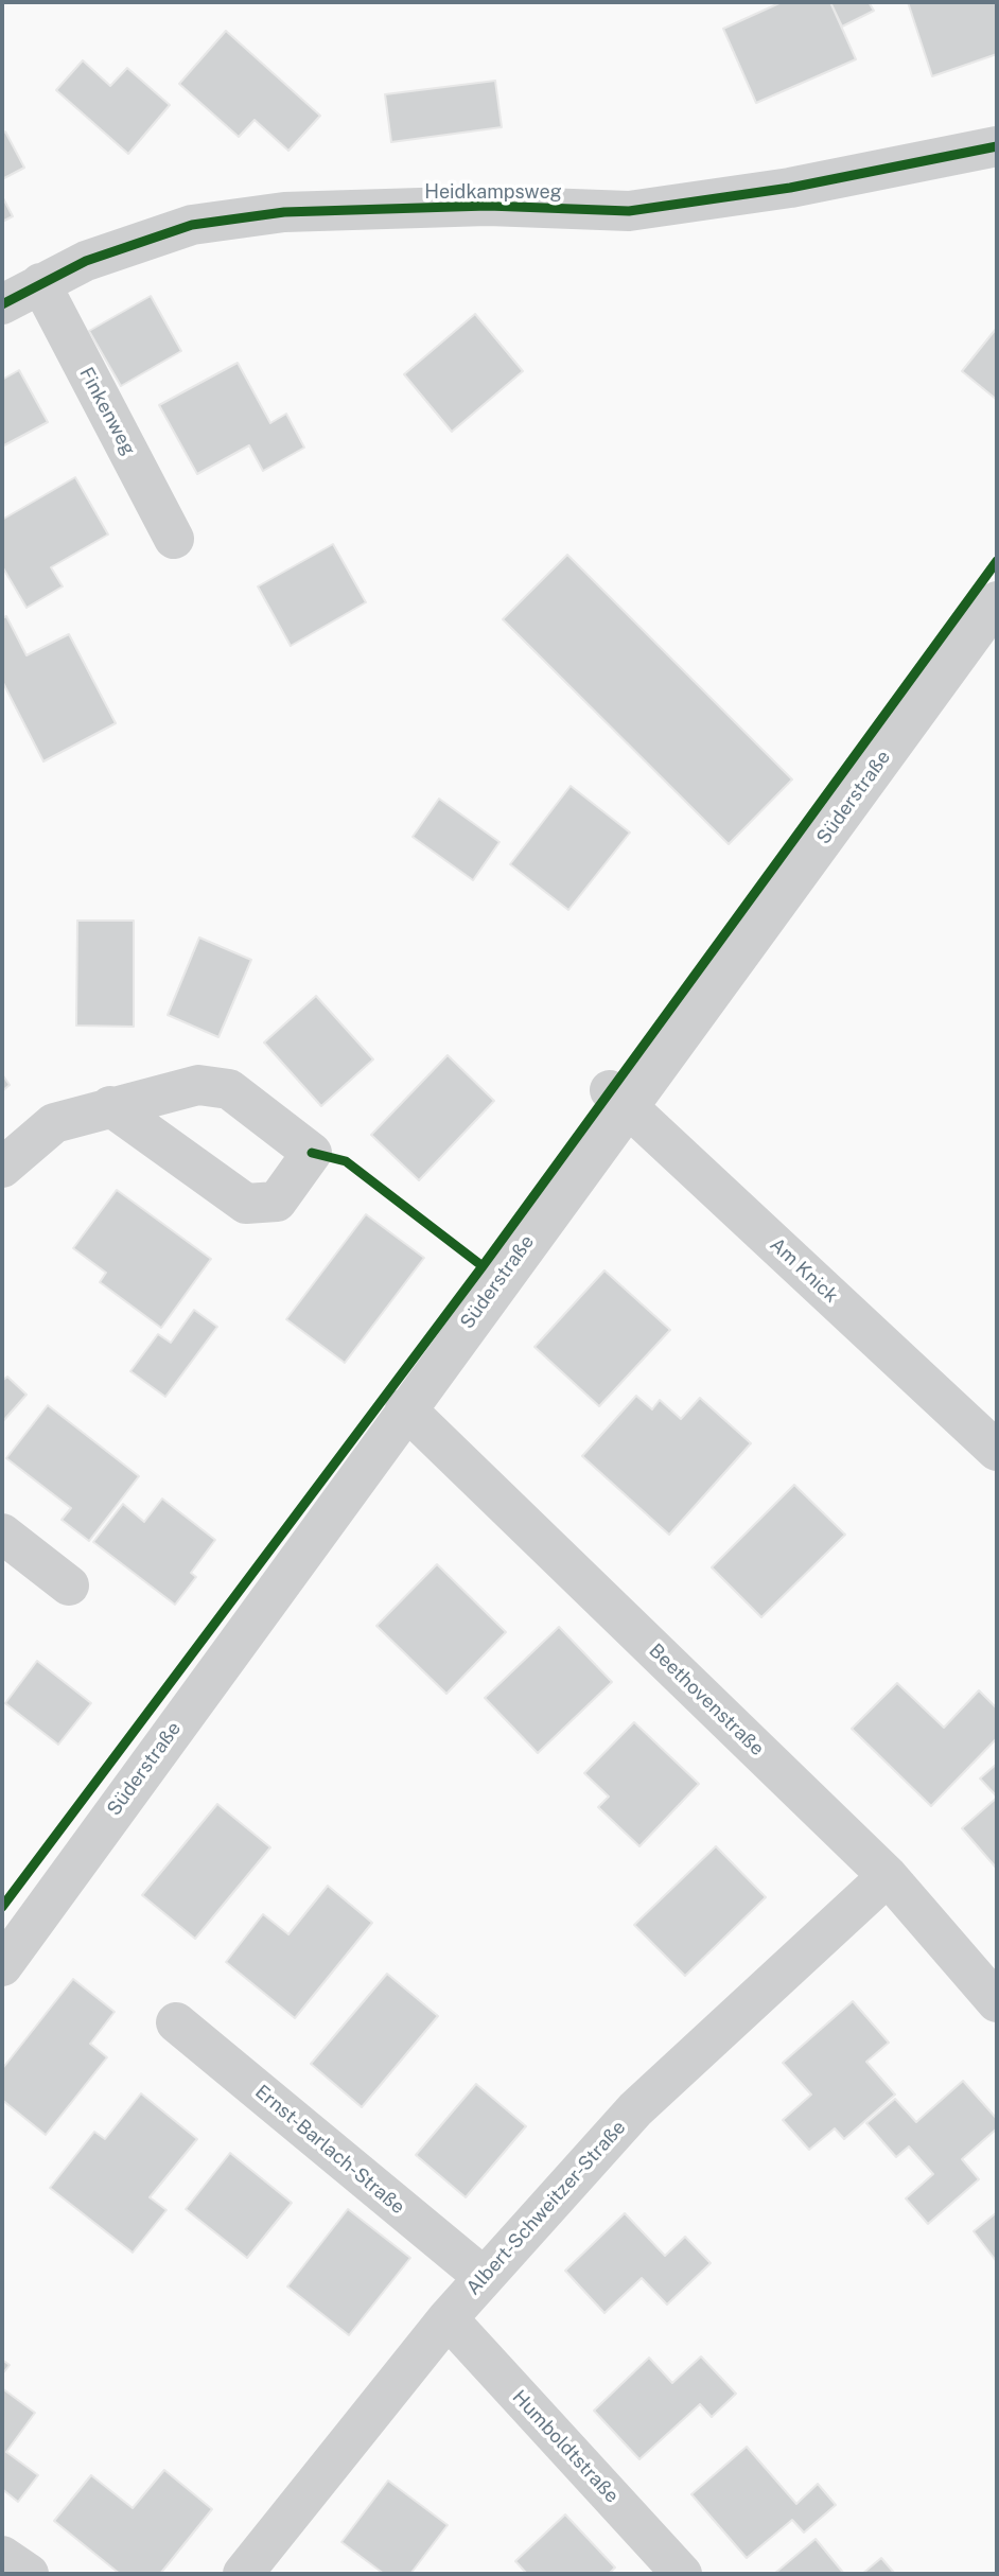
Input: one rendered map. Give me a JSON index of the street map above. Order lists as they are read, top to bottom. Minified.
{"streets":{"street":["Heidkampsweg","Finkenweg","Süderstraße","Am Knick","Beethovenstraße","Ernst-Barlach-Straße","Albert-Schweitzer-Straße","Humboldtstraße"]},"crossings":[["Heidkampsweg","Finkenweg"],["Süderstraße","Am Knick"],["Süderstraße","Beethovenstraße"],["Beethovenstraße","Albert-Schweitzer-Straße"],["Ernst-Barlach-Straße","Albert-Schweitzer-Straße"],["Albert-Schweitzer-Straße","Humboldtstraße"]]}
